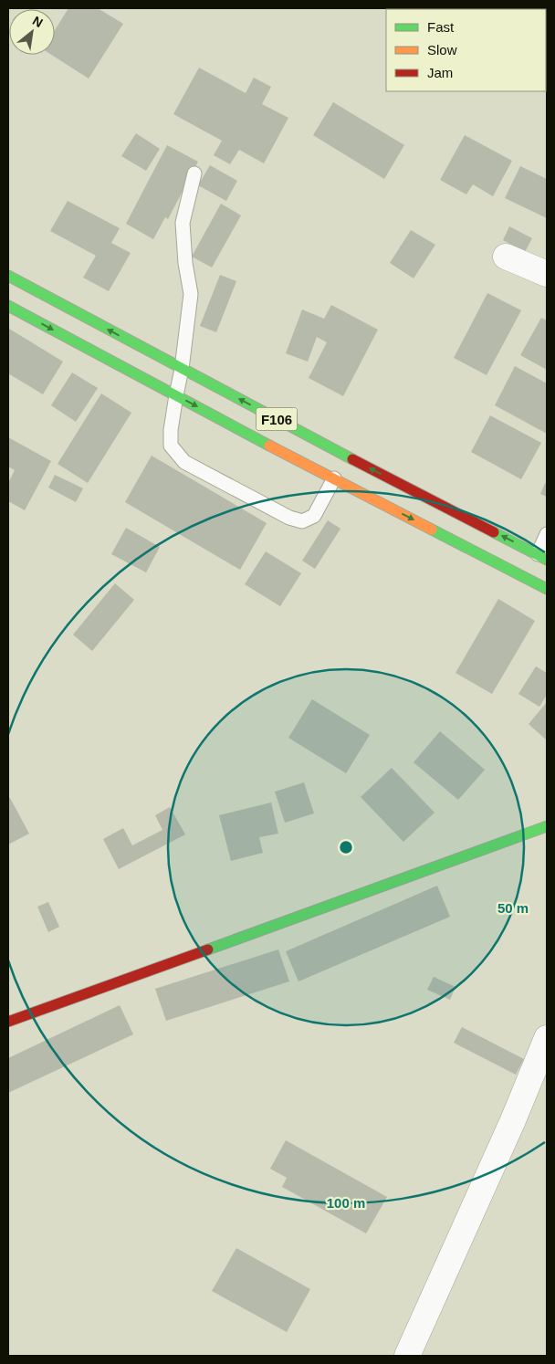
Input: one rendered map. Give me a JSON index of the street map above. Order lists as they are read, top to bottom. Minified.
{"streets":{"main road":["F106"]},"legend":["Fast","Slow","Jam"],"north":"top right","rings":["50 m","100 m"]}
